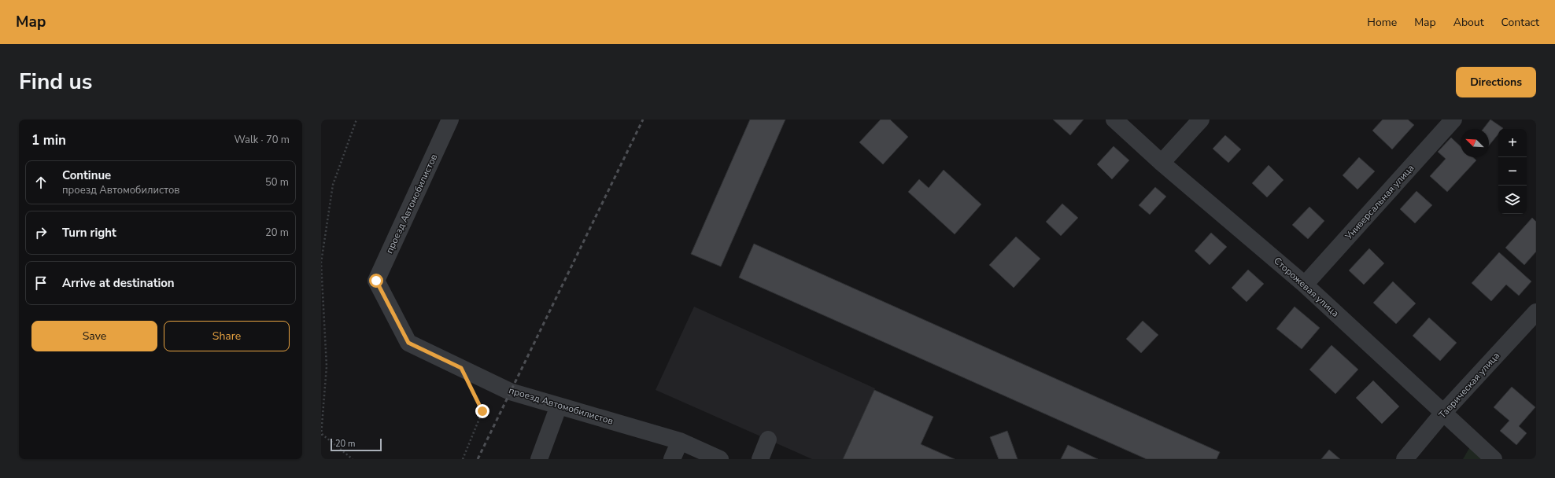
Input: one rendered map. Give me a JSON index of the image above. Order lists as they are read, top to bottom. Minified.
{"streets":{"street":["Универсальная улица","проезд Автомобилистов","Сторожевая улица","Таврическая улица"]},"crossings":[["Универсальная улица","Сторожевая улица"],["Сторожевая улица","Таврическая улица"]],"scale_bar":"20 m","north":"top left","page":{"header":"Map","nav":["Home","Map","About","Contact"],"title":"Find us","buttons":["Directions",["Save","Share"]],"heading":["1 min","Walk · 70 m"],"map_buttons":["+","−"],"list":[["Continue","проезд Автомобилистов","50 m"],["Turn right","20 m"],"Arrive at destination"],"scale":"20 m"}}
